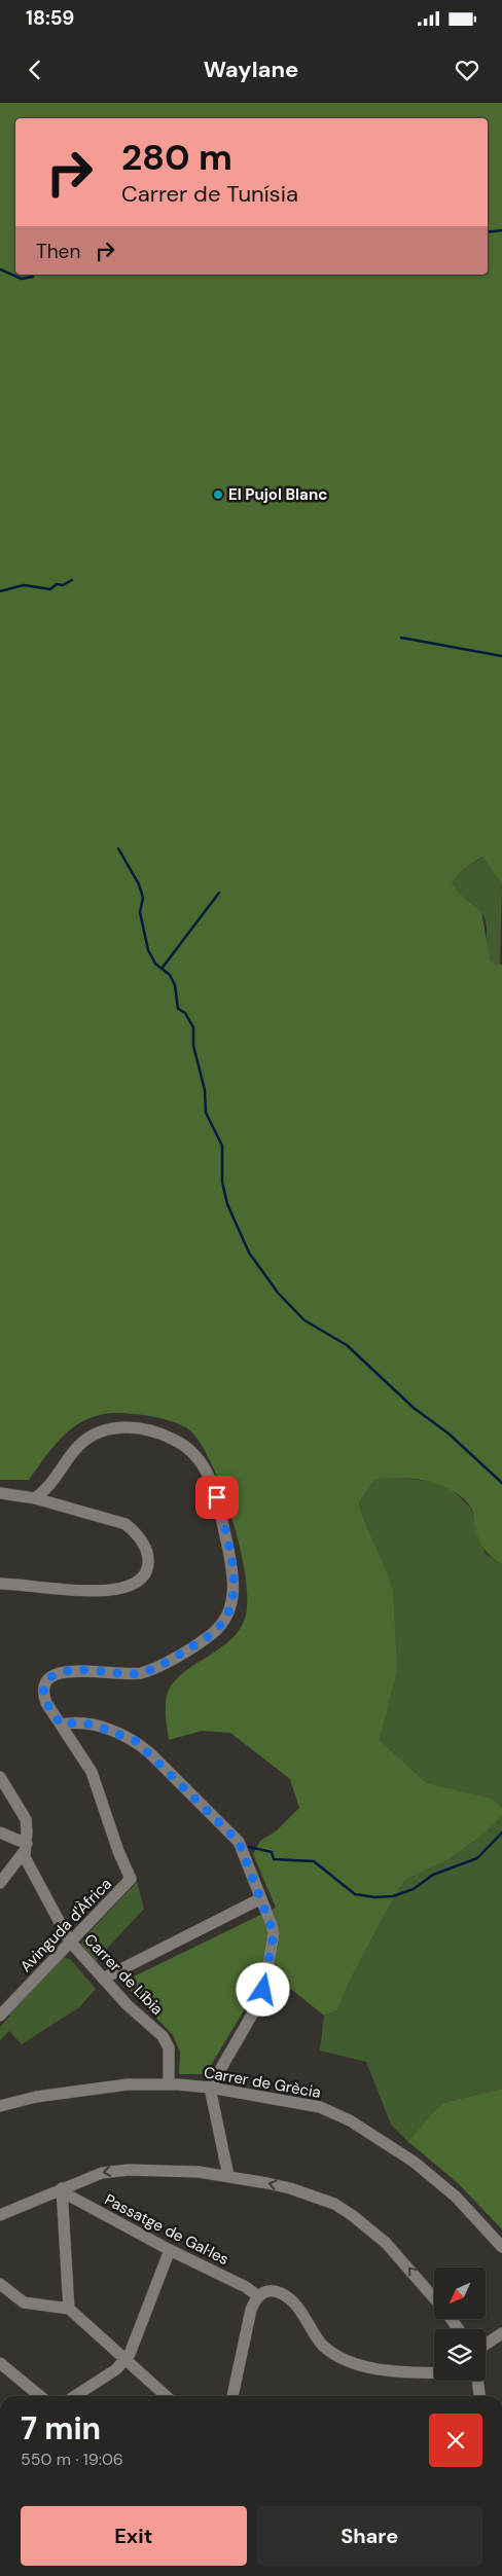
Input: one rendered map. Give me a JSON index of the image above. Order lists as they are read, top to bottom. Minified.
{"streets":{"street":["Avinguda d'Àfrica","Carrer de Líbia","Carrer de Grècia","Passatge de Gal·les"]},"crossings":[["Avinguda d'Àfrica","Carrer de Líbia"],["Carrer de Líbia","Carrer de Grècia"]],"places":["El Pujol Blanc"],"north":"bottom left","page":{"status":"18:59","header":"Waylane","turn":["280 m","Carrer de Tunísia"],"then":"Then","heading":["7 min","550 m · 19:06"],"buttons":["Exit","Share"]}}
